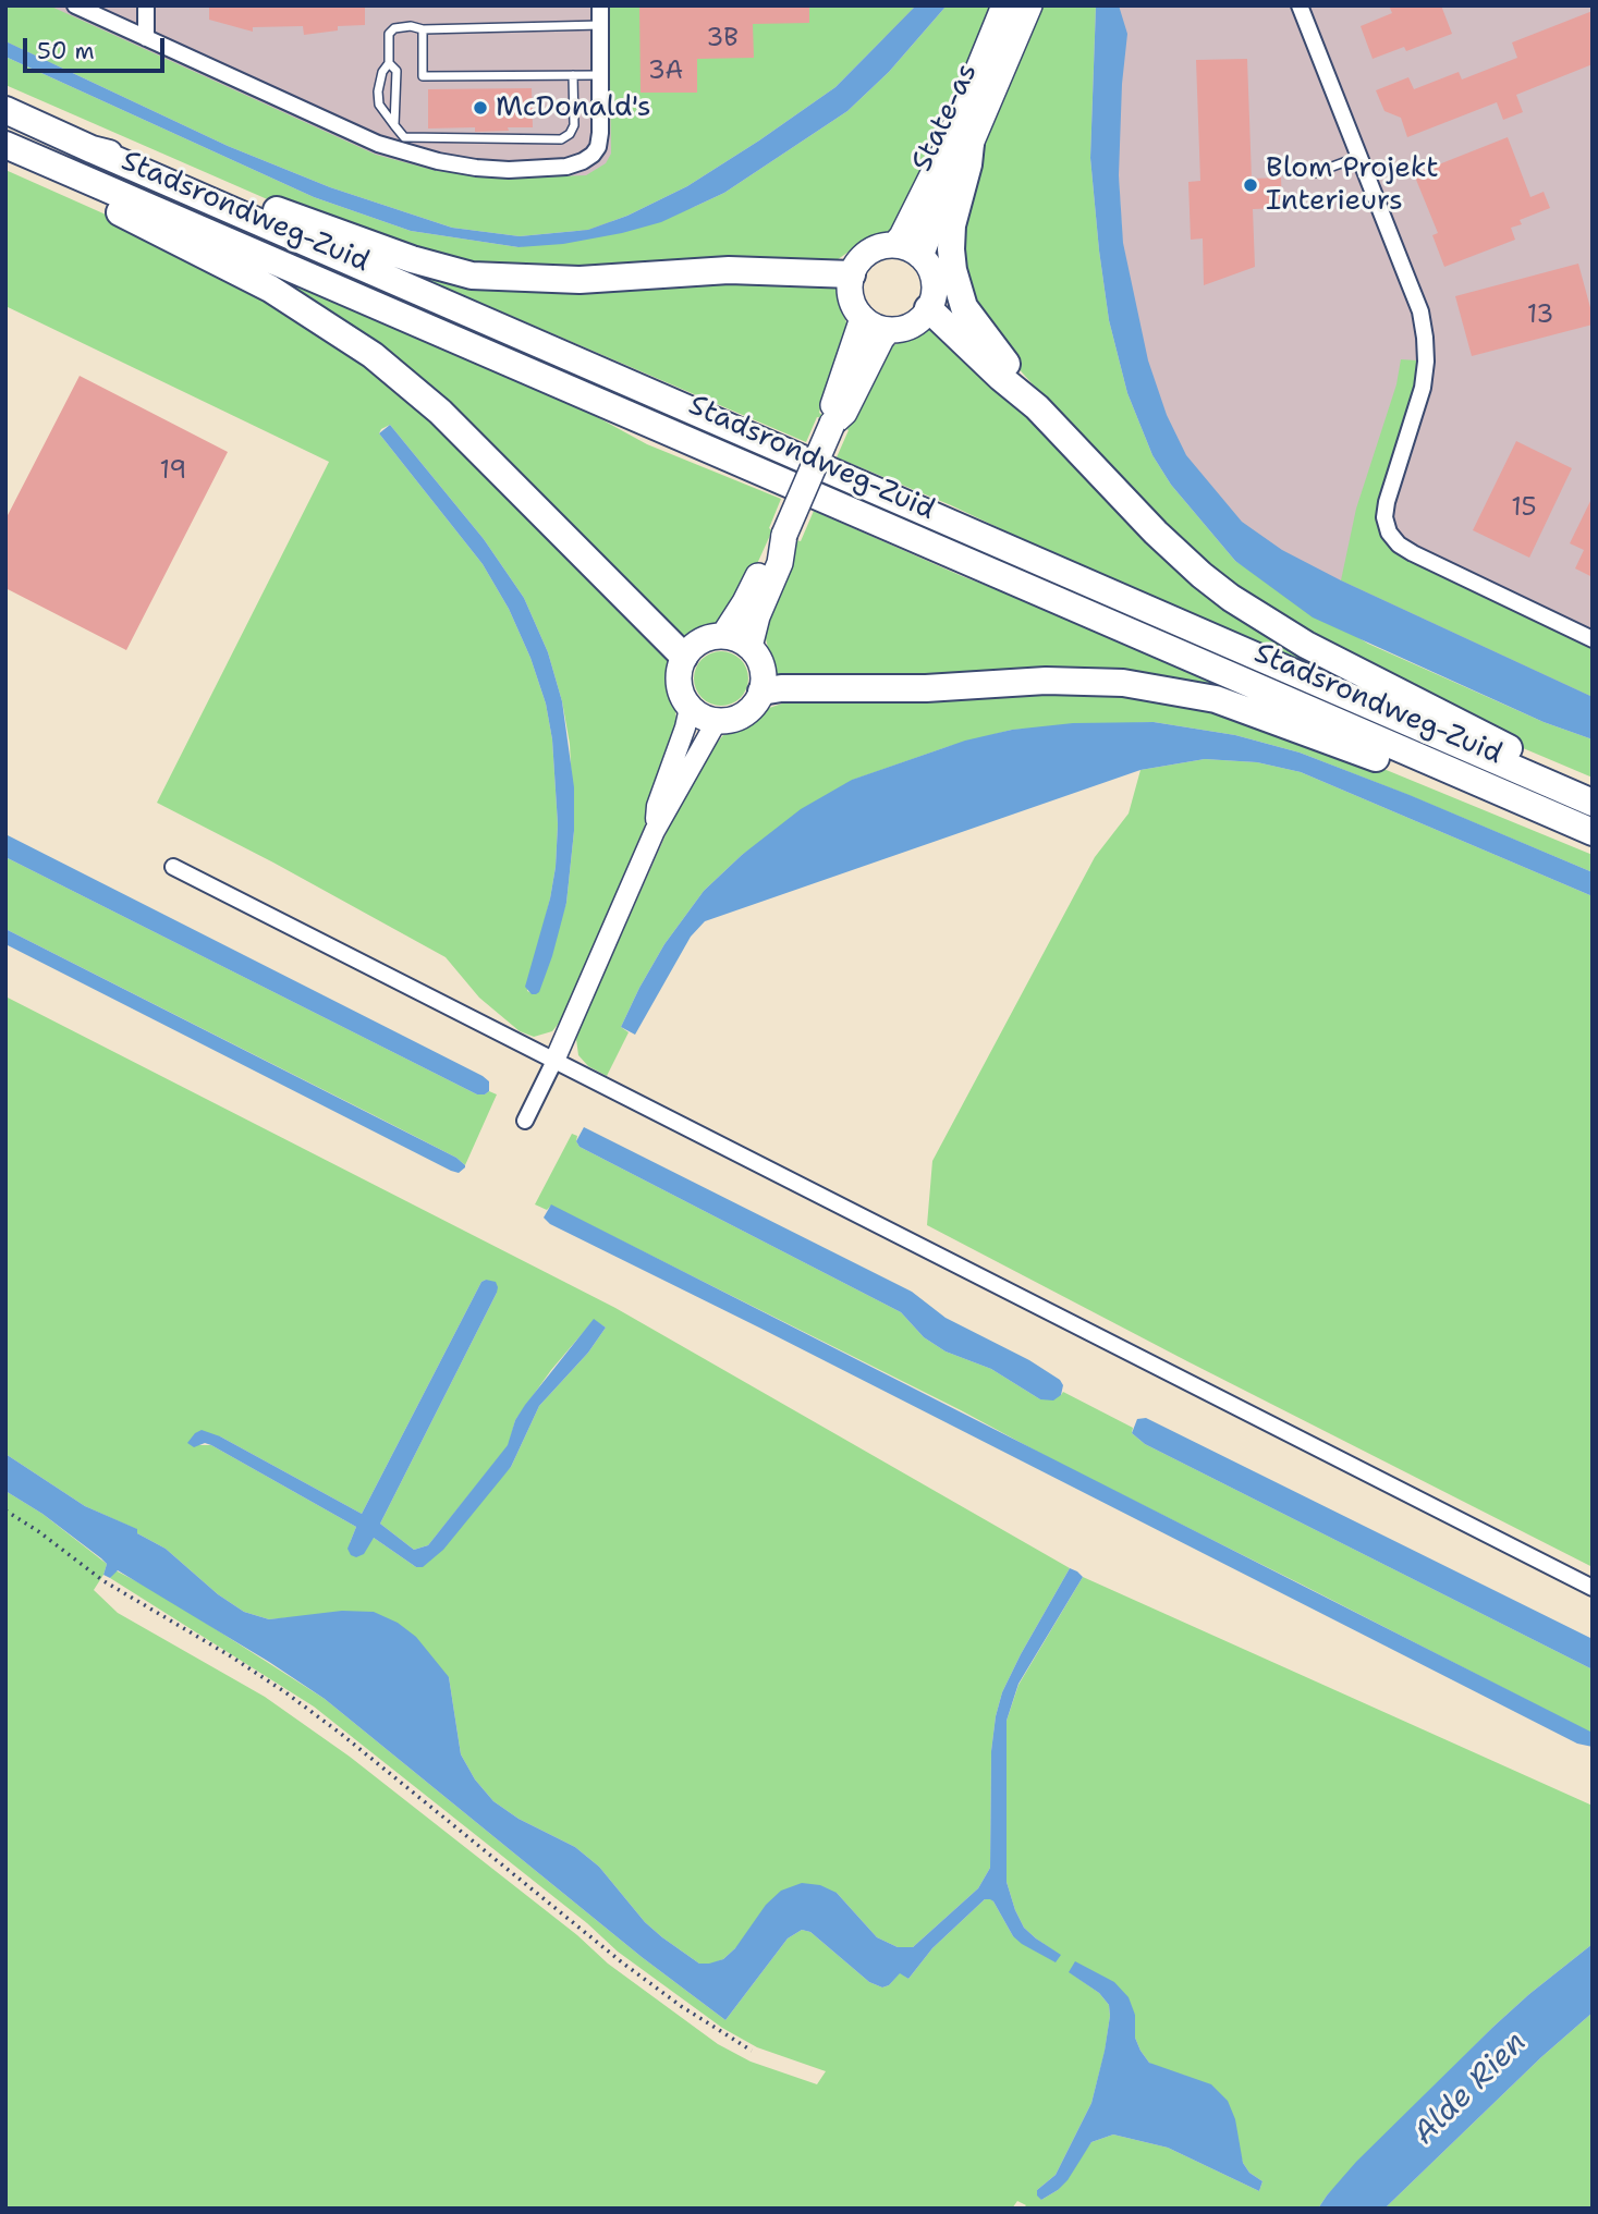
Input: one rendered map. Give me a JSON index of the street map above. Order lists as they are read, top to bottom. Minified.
{"streets":{"highway":["Stadsrondweg-Zuid"],"main road":["State-as"]},"water":["Alde Rien"],"places":["McDonald's","Blom Projekt Interieurs"],"house_numbers":["3B","3A","13","19","15"],"scale_bar":"50 m"}
